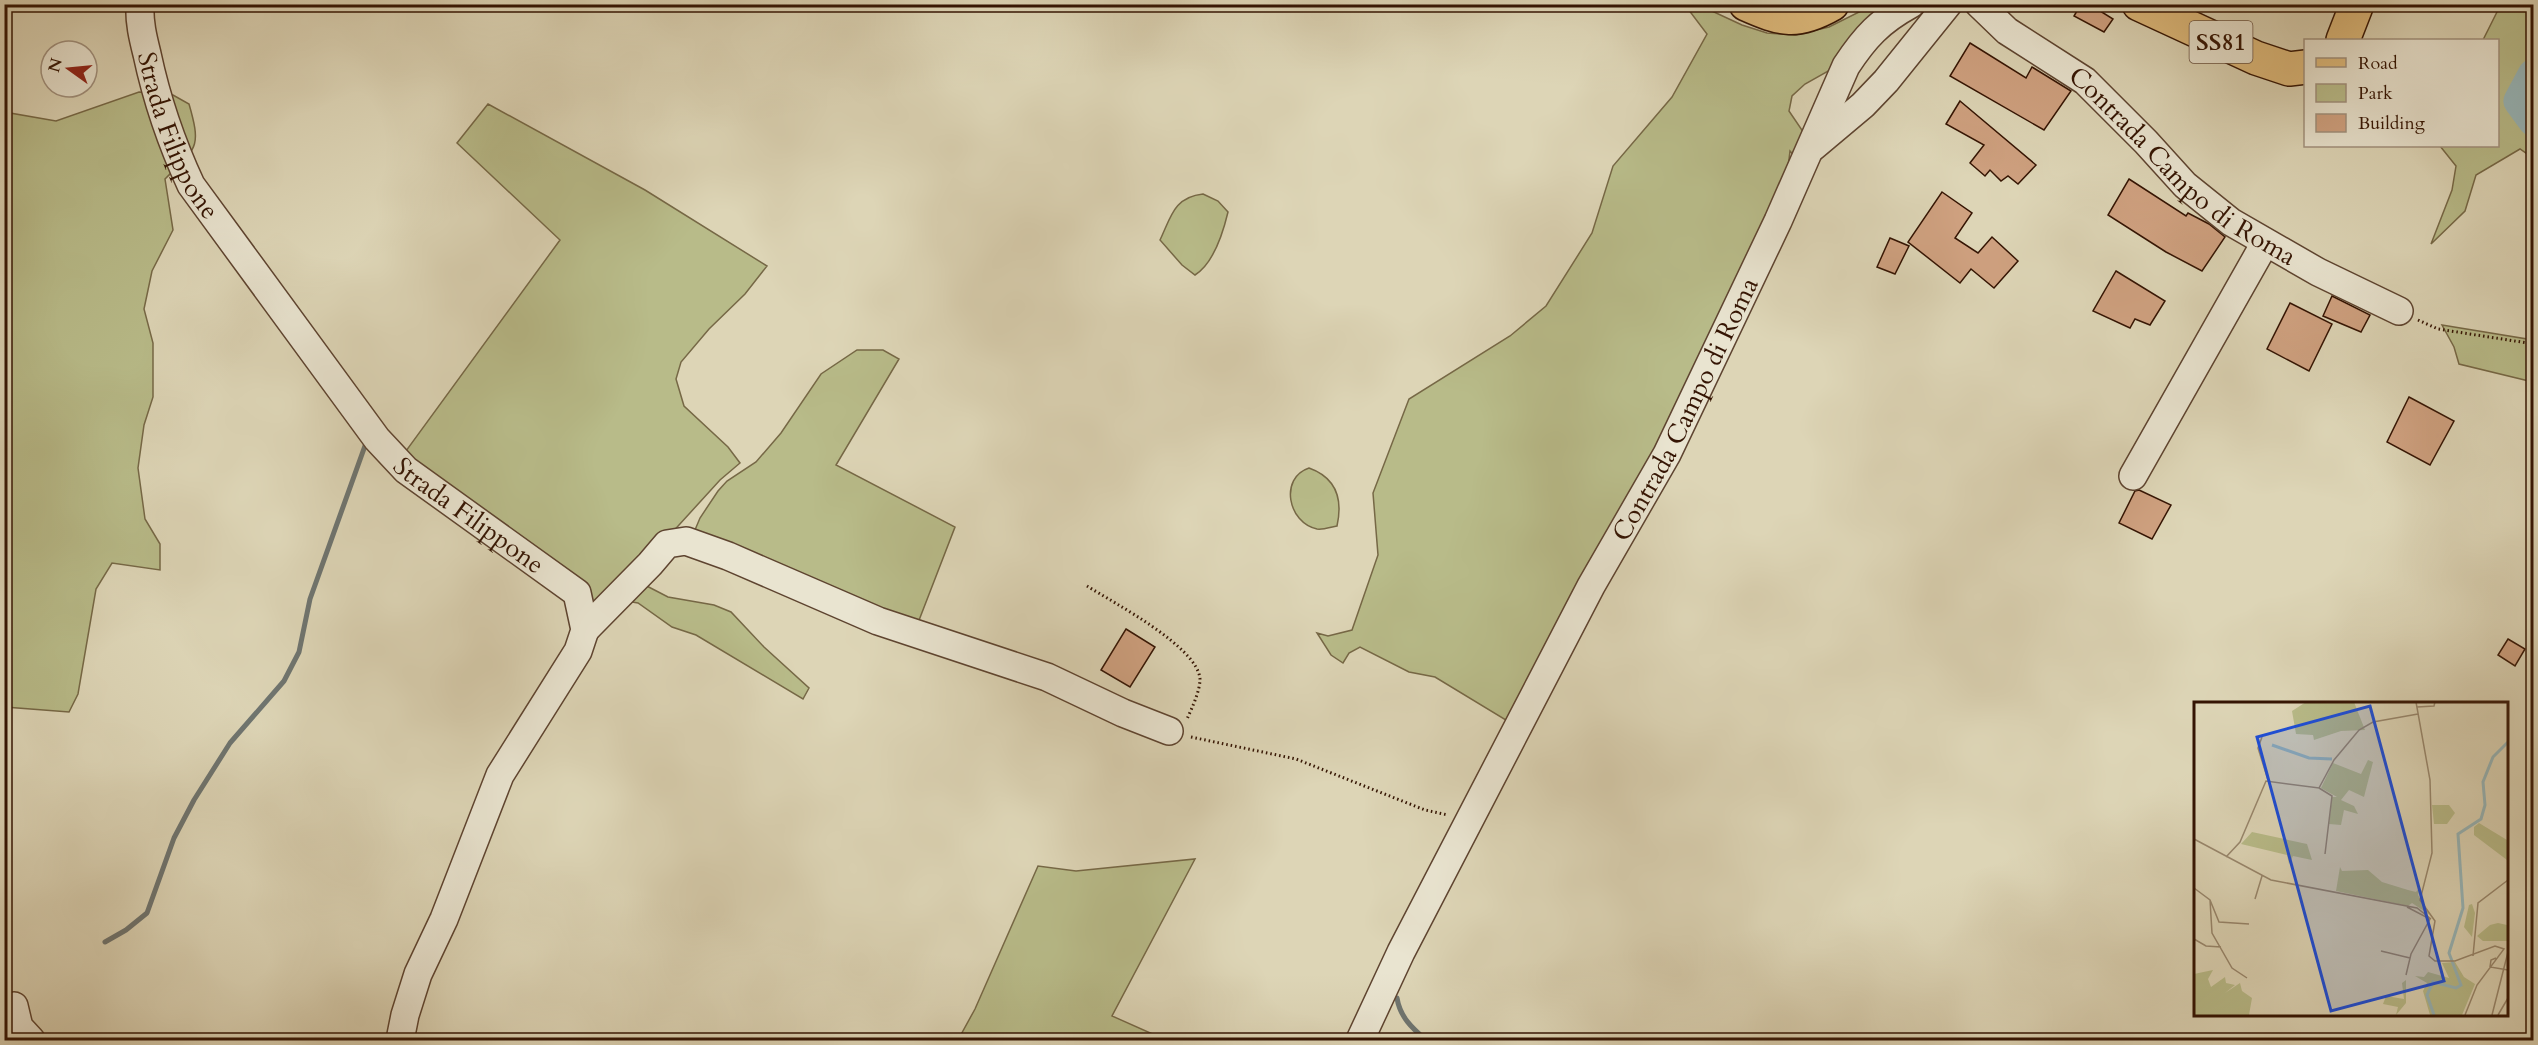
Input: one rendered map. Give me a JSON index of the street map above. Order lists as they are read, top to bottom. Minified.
{"streets":{"main road":["SS81"],"street":["Strada Filippone","Contrada Campo di Roma"]},"legend":["Road","Park","Building"],"north":"left"}
